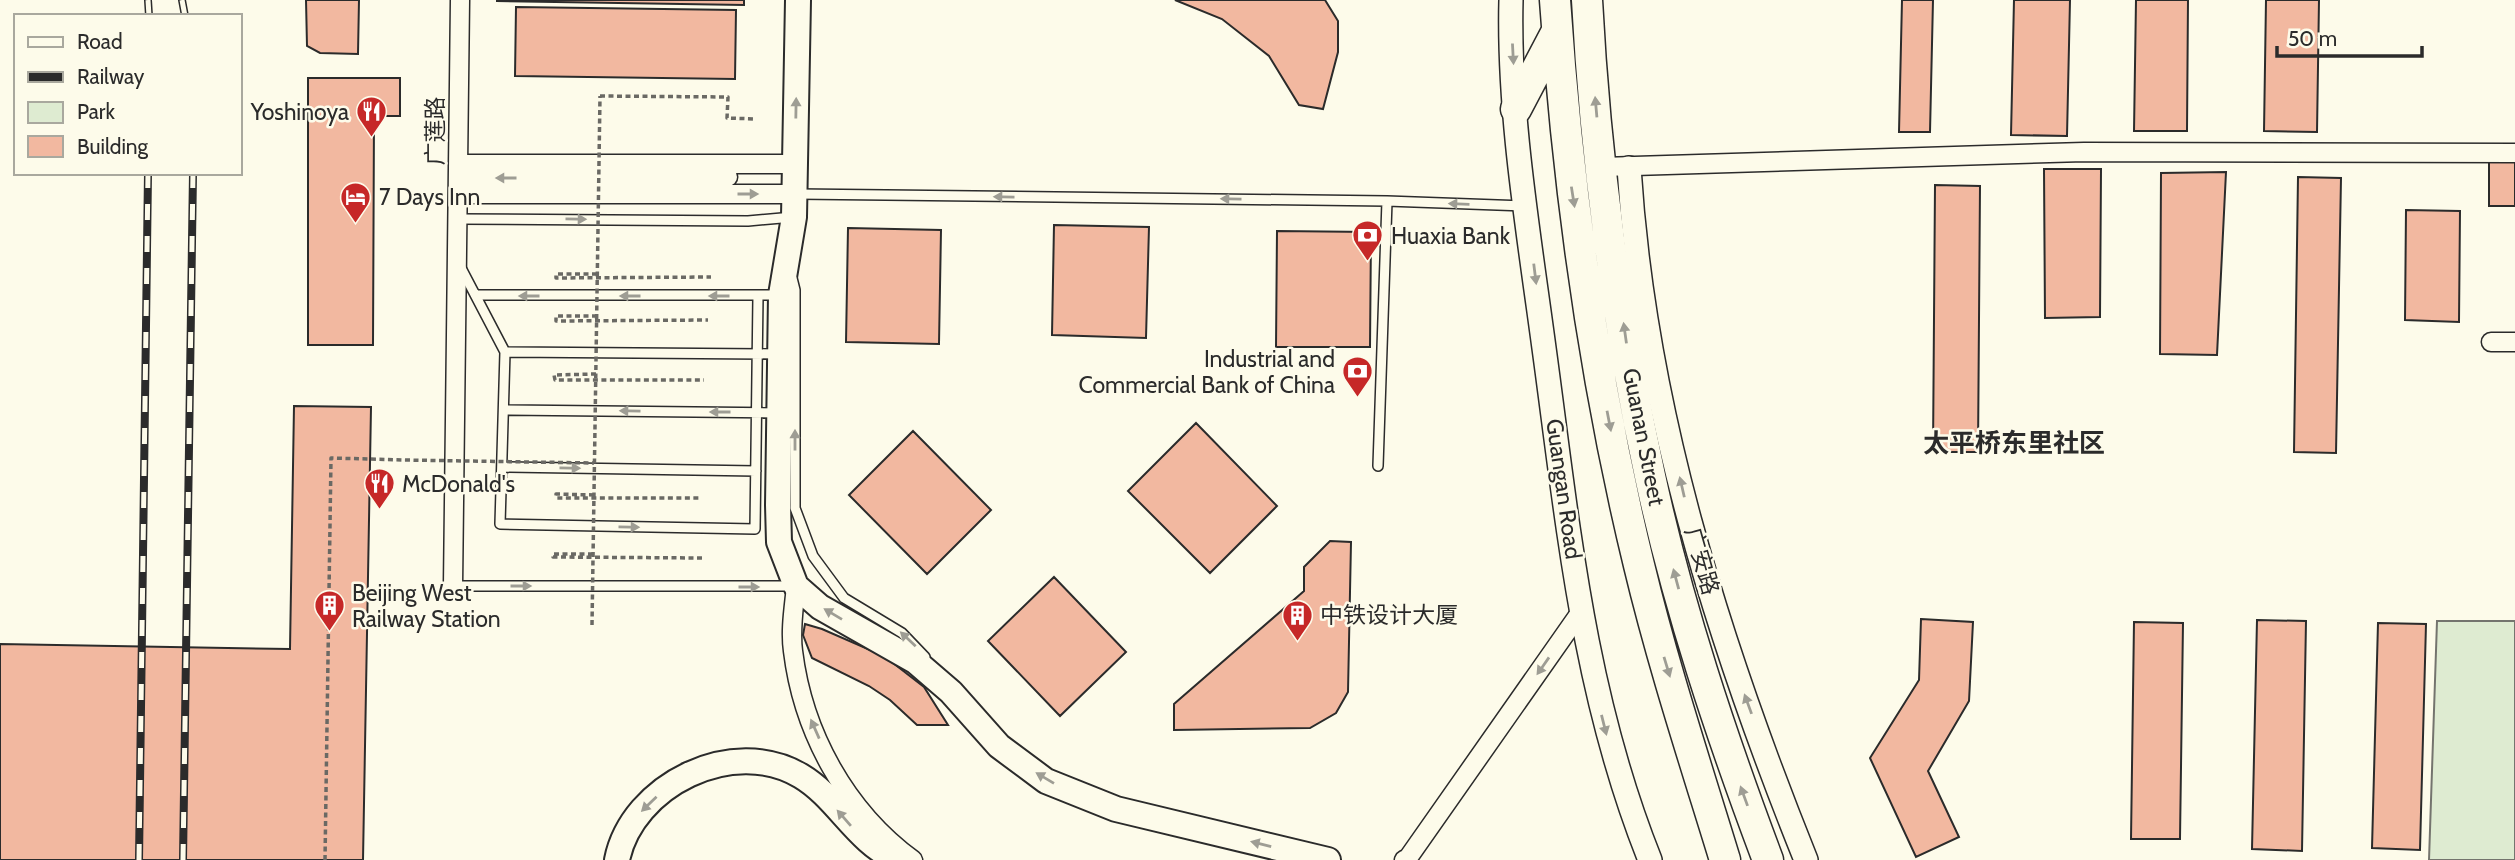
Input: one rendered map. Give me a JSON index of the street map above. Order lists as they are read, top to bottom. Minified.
{"streets":{"highway":["Guanan Street"],"street":["广莲路","Guangan Road","广安路"]},"crossings":[["Guanan Street","广安路"]],"one_way":["Guangan Road","广安路"],"districts":["太平桥东里社区"],"places":{"restaurant":["Yoshinoya","McDonald's"],"hotel":["7 Days Inn"],"bank":["Huaxia Bank","Industrial and Commercial Bank of China"],"building":["Beijing West Railway Station","中铁设计大厦"]},"legend":["Road","Railway","Park","Building"],"scale_bar":"50 m"}
